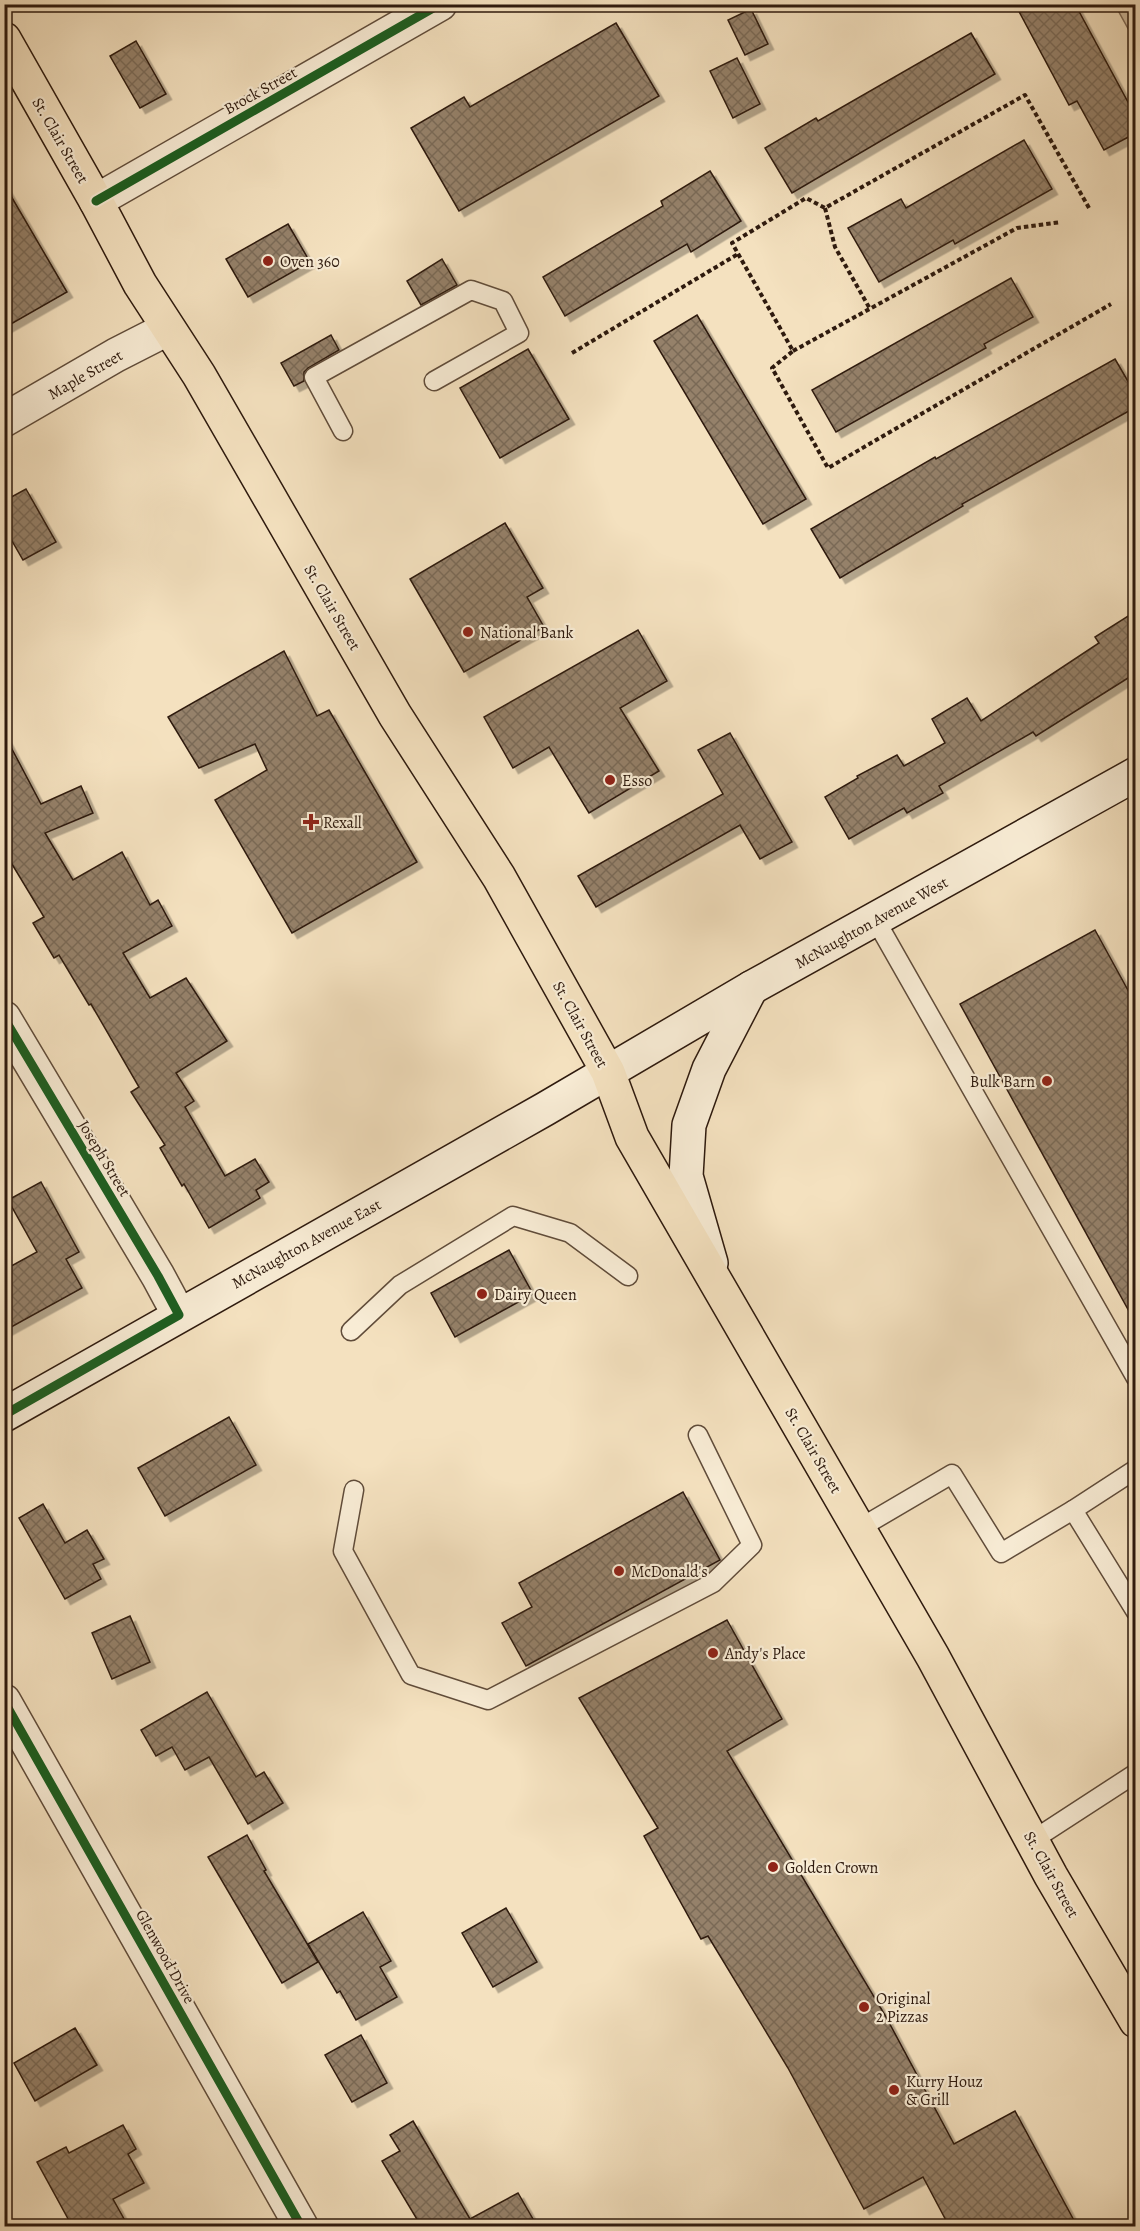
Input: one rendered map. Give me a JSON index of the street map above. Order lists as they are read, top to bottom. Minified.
{"streets":{"main road":["Brock Street","St. Clair Street","Maple Street","McNaughton Avenue West","Joseph Street","McNaughton Avenue East","Glenwood Drive"]},"crossings":[["Brock Street","St. Clair Street"],["St. Clair Street","Maple Street"],["St. Clair Street","McNaughton Avenue West"],["St. Clair Street","McNaughton Avenue East"],["McNaughton Avenue West","McNaughton Avenue East"],["Joseph Street","McNaughton Avenue East"]],"places":{"other":["Oven 360","National Bank","Esso","Bulk Barn","Dairy Queen","McDonald's","Andy's Place","Golden Crown","Original 2 Pizzas","Kurry Houz & Grill"],"health":["Rexall"]}}
